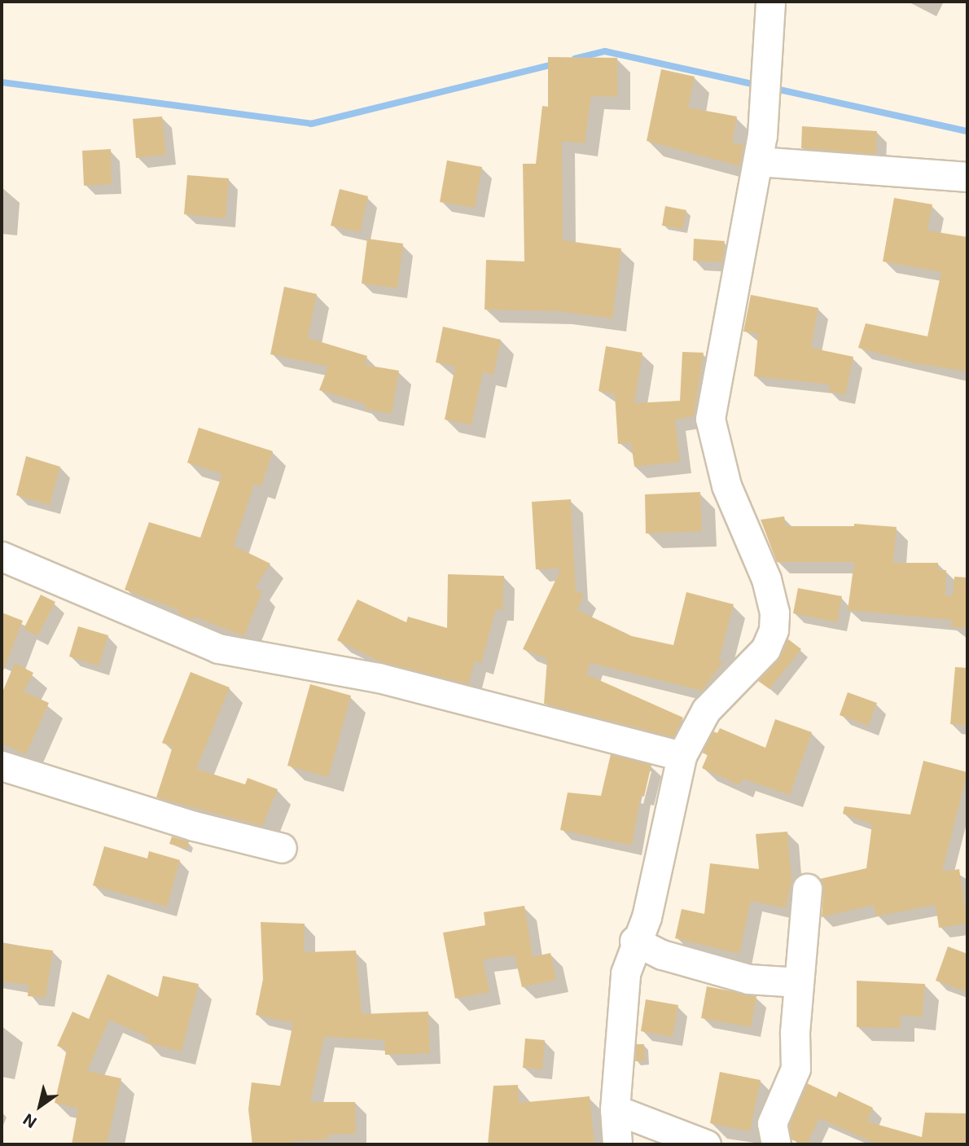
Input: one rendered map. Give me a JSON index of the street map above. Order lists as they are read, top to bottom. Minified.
{"north":"bottom left"}
